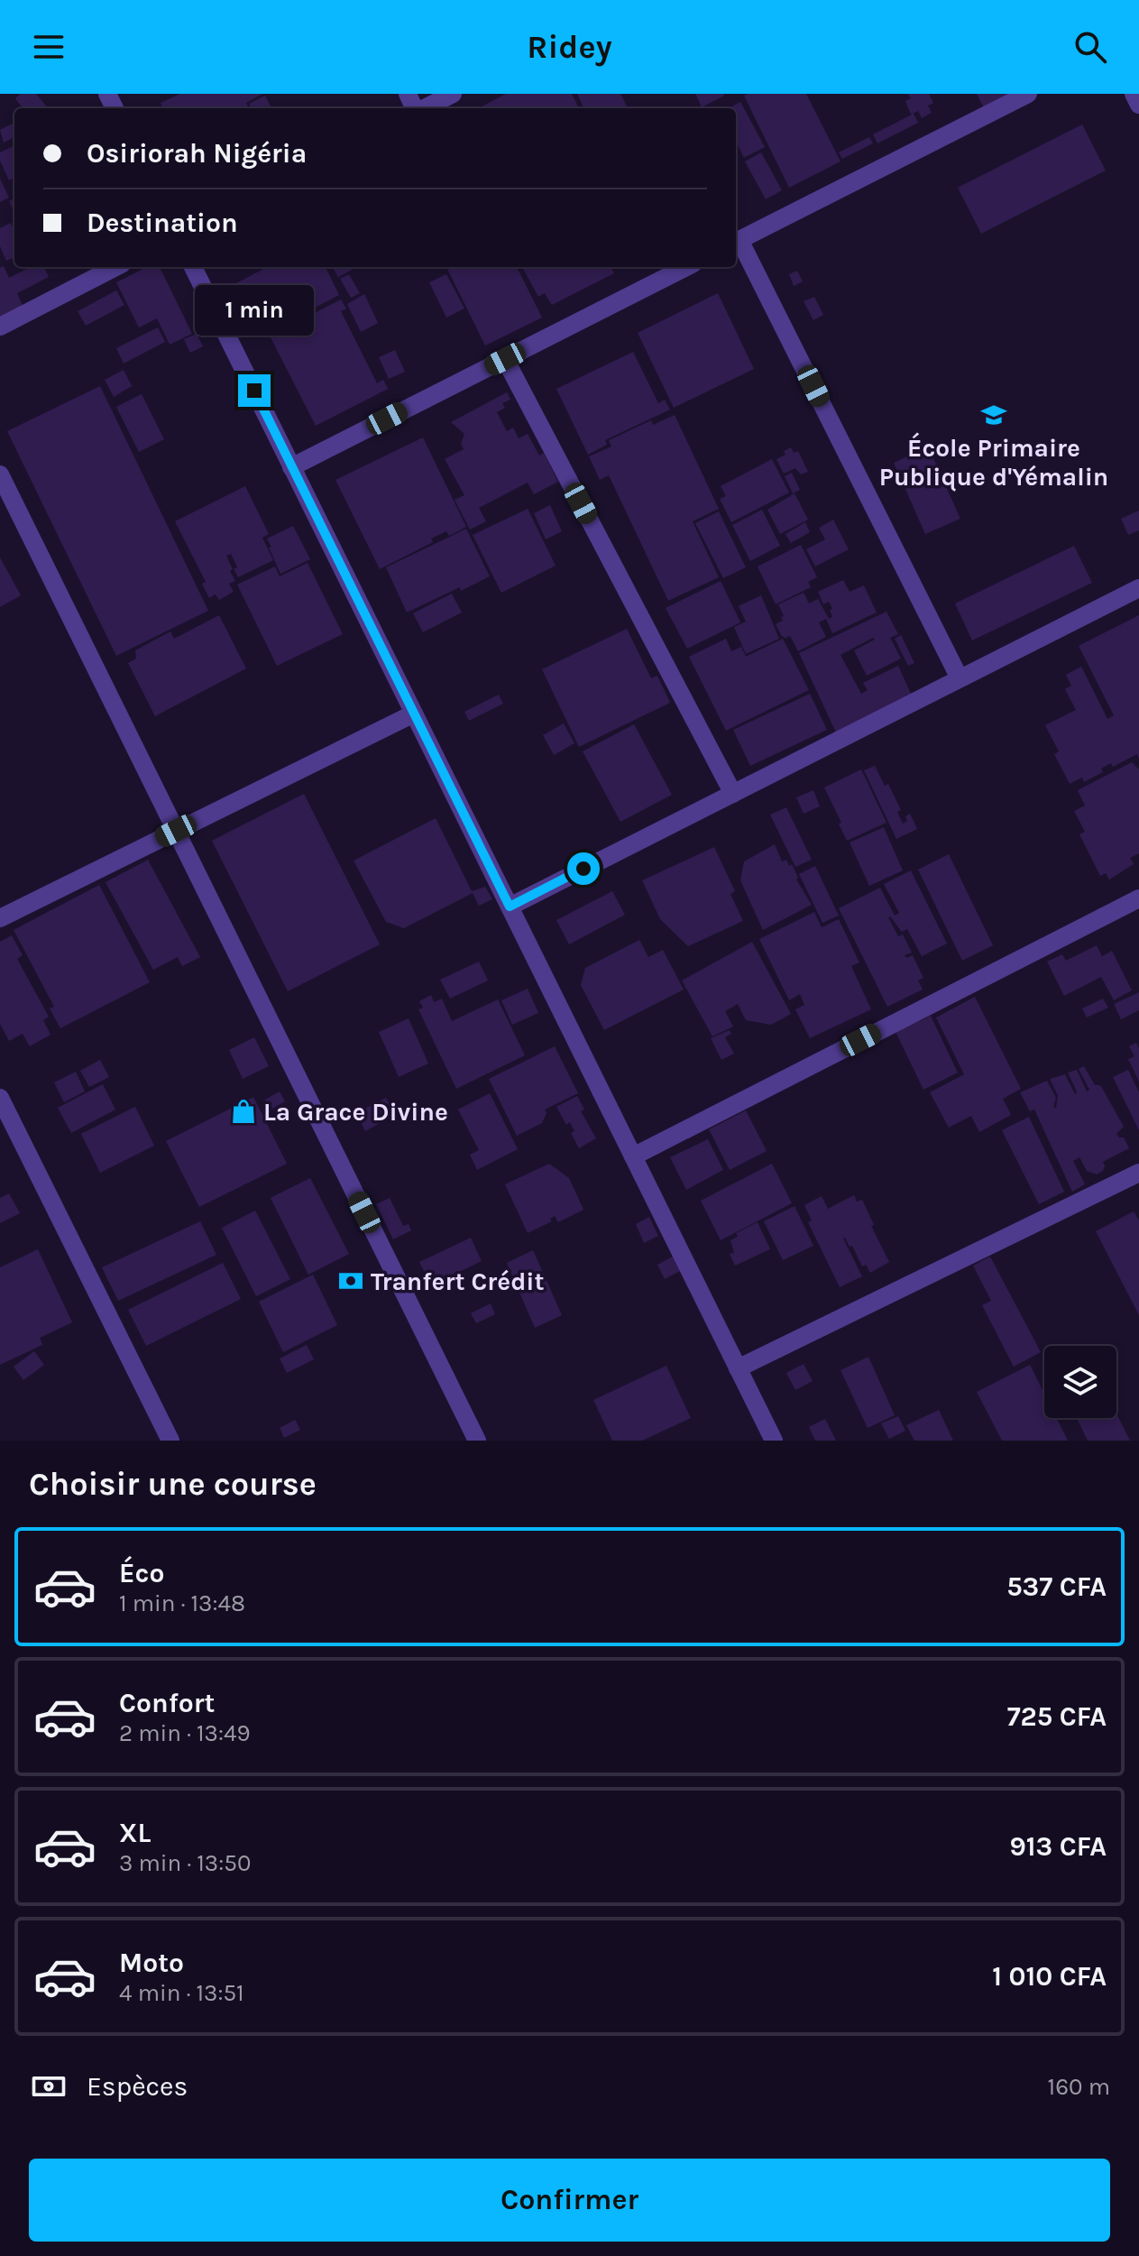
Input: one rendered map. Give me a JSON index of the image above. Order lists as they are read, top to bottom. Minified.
{"places":{"school or university":["École Primaire Publique d'Yémalin"],"shop":["La Grace Divine"],"bank":["Tranfert Crédit"]},"page":{"header":"Ridey","banner":["Osiriorah Nigéria","Destination"],"bubble":"1 min","heading":"Choisir une course","list":[{"name":"Éco","note":"1 min · 13:48","value":"537 CFA"},{"name":"Confort","note":"2 min · 13:49","value":"725 CFA"},{"name":"XL","note":"3 min · 13:50","value":"913 CFA"},{"name":"Moto","note":"4 min · 13:51","value":"1 010 CFA"}],"pay":["Espèces","160 m"],"buttons":"Confirmer"}}
